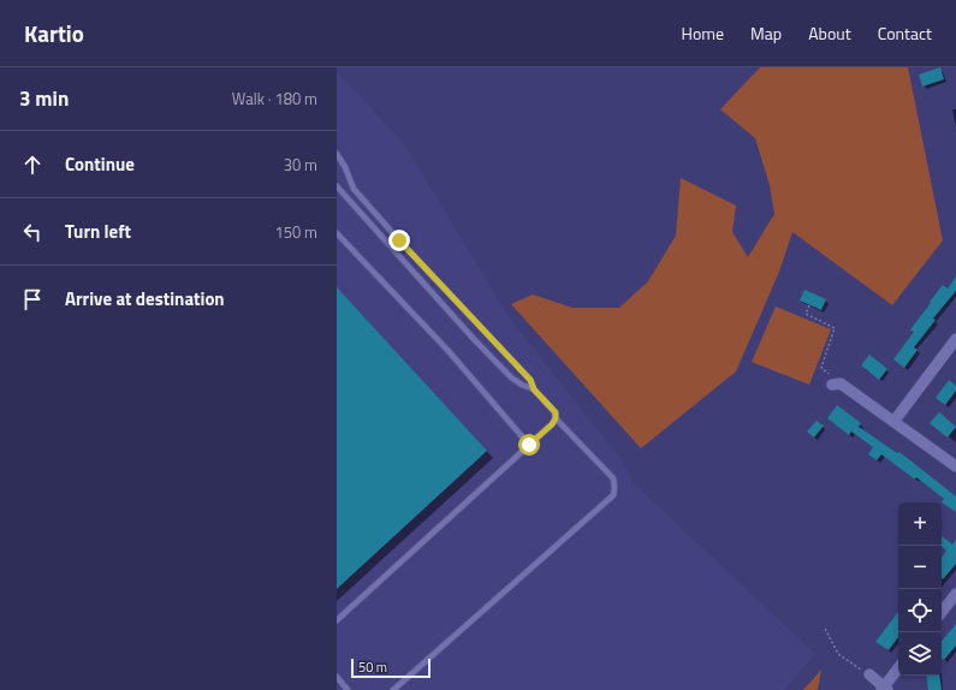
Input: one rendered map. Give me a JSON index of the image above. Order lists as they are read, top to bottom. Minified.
{"scale_bar":"50 m","page":{"header":"Kartio","nav":["Home","Map","About","Contact"],"heading":["3 min","Walk · 180 m"],"list":[["Continue","30 m"],["Turn left","150 m"],"Arrive at destination"],"map_buttons":["+","−"],"scale":"50 m"}}
